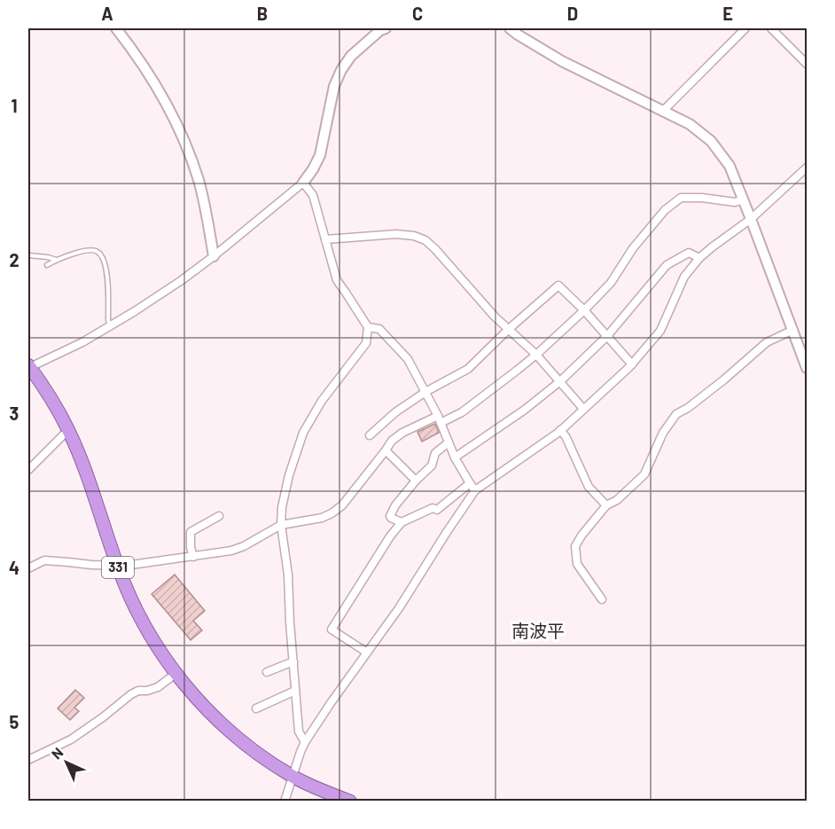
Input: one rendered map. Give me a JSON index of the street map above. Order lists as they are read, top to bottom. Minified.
{"streets":{"highway":["331"]},"districts":["南波平"],"north":"top left","grid":{"columns":["A","B","C","D","E"],"rows":["1","2","3","4","5"]}}
